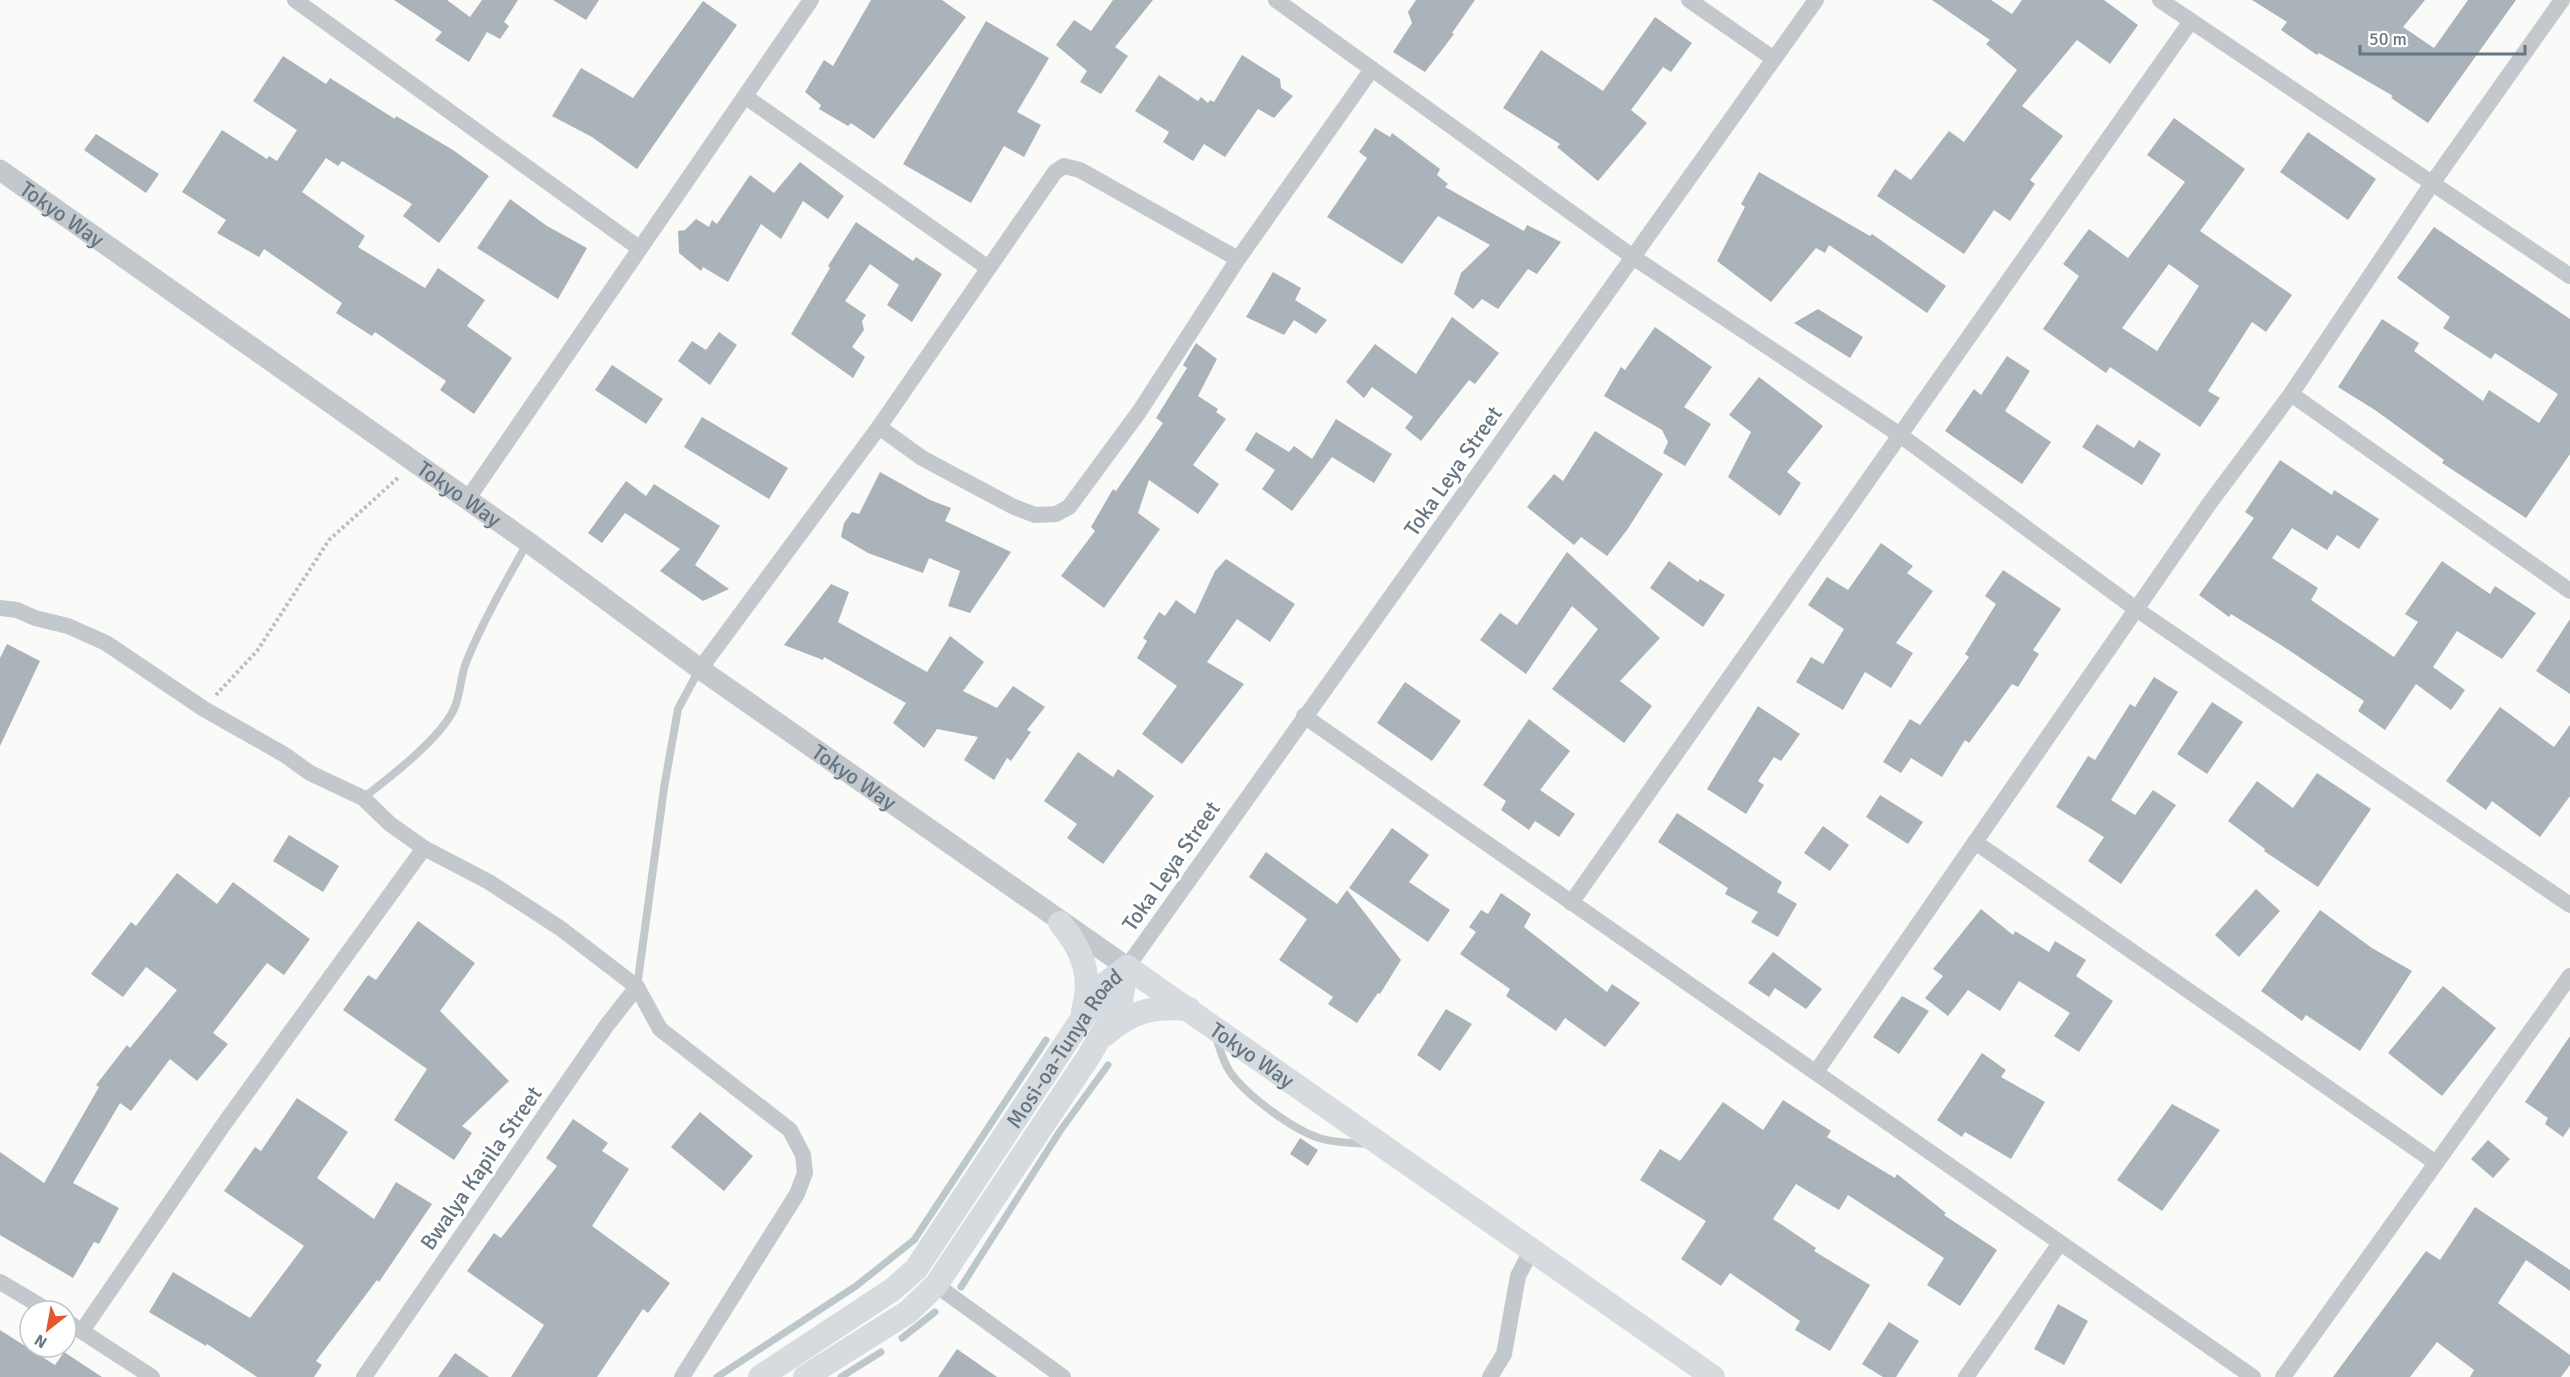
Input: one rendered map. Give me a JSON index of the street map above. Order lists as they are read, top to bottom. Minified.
{"streets":{"main road":["Tokyo Way","Mosi-oa-Tunya Road"],"street":["Toka Leya Street","Bwalya Kapila Street"]},"crossings":[["Tokyo Way","Toka Leya Street"],["Tokyo Way","Mosi-oa-Tunya Road"],["Toka Leya Street","Mosi-oa-Tunya Road"]],"scale_bar":"50 m","north":"bottom left"}
